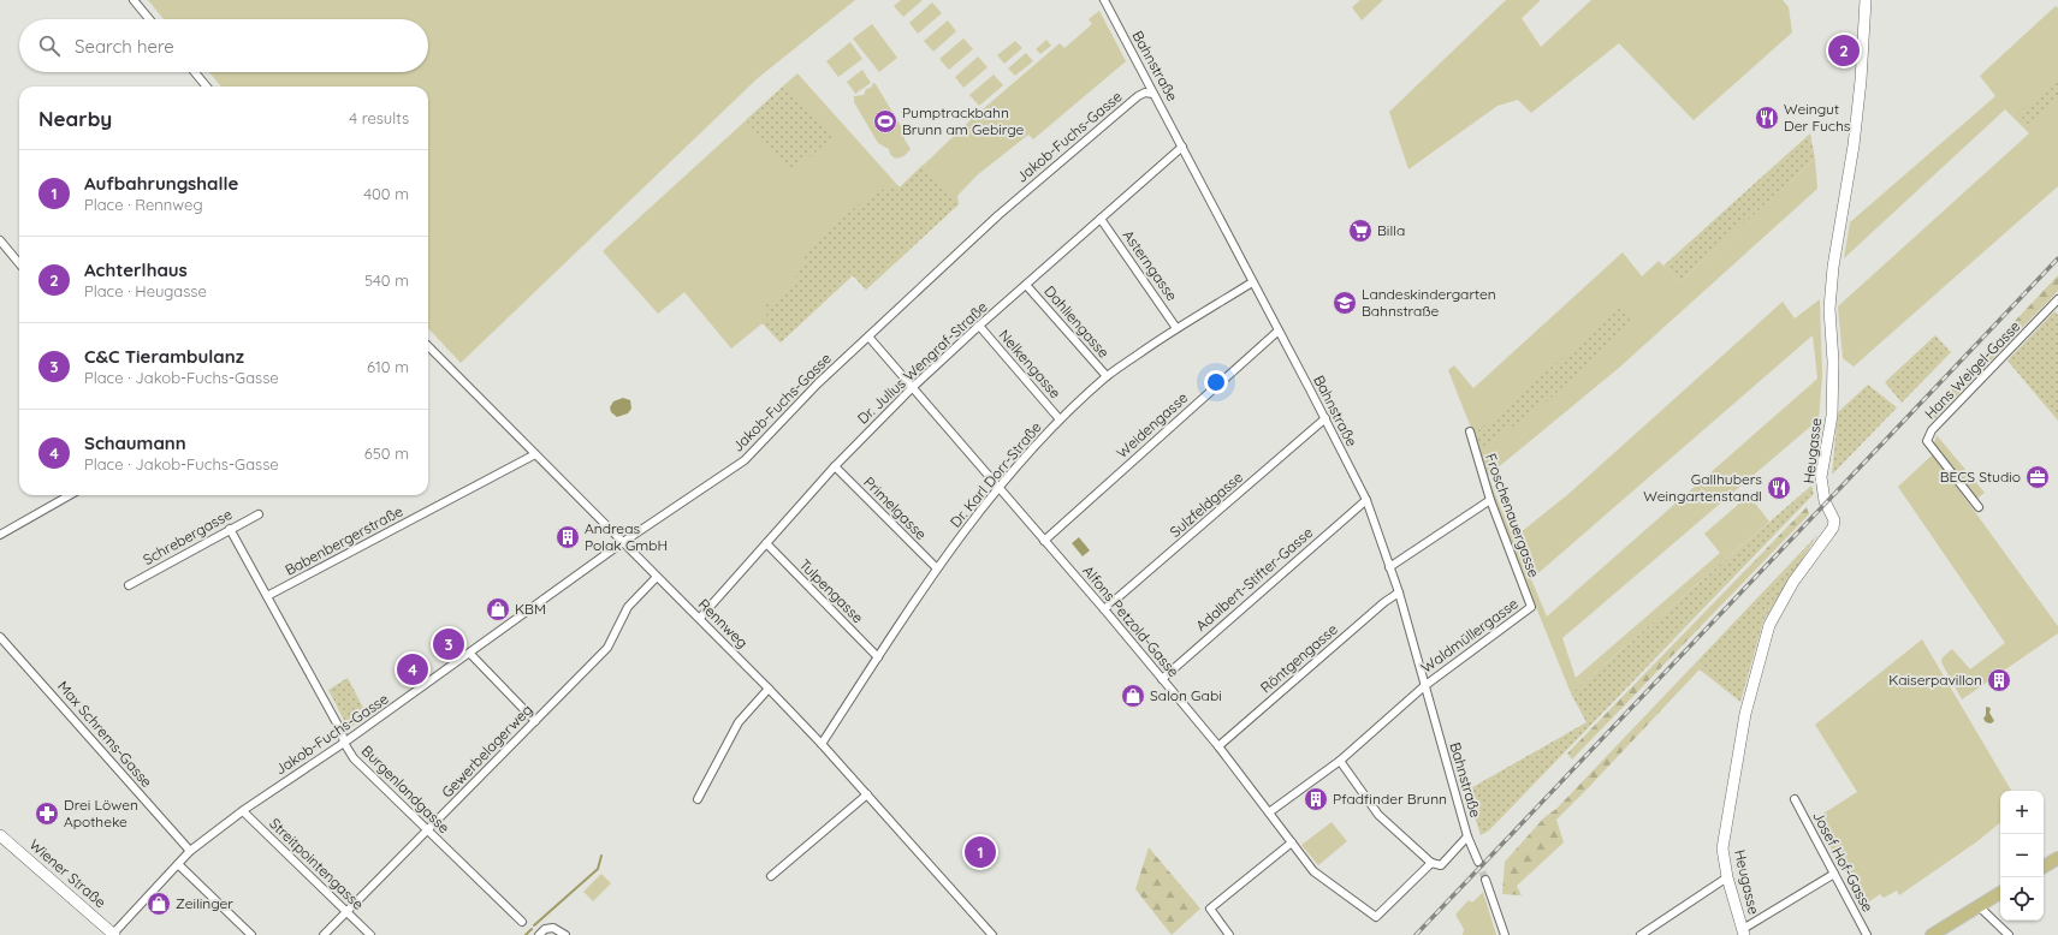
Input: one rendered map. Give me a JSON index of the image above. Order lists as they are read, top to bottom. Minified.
{"streets":{"street":["Bahnstraße","Jakob-Fuchs-Gasse","Asterngasse","Dahliengasse","Dr. Julius Wengraf-Straße","Nelkengasse","Hans Weigel-Gasse","Weidengasse","Heugasse","Dr. Karl Dorr-Straße","Sulzfeldgasse","Primelgasse","Froschenauergasse","Schrebergasse","Babenbergerstraße","Adalbert-Stifter-Gasse","Tulpengasse","Alfons Petzold-Gasse","Rennweg","Waldmüllergasse","Röntgengasse","Max Schrems-Gasse","Gewerbelagerweg","Burgenlandgasse","Josef Hof-Gasse","Streitpointengasse","Wiener Straße"]},"crossings":[["Bahnstraße","Jakob-Fuchs-Gasse"],["Bahnstraße","Dr. Julius Wengraf-Straße"],["Bahnstraße","Weidengasse"],["Bahnstraße","Dr. Karl Dorr-Straße"],["Bahnstraße","Sulzfeldgasse"],["Bahnstraße","Adalbert-Stifter-Gasse"],["Bahnstraße","Waldmüllergasse"],["Bahnstraße","Röntgengasse"],["Jakob-Fuchs-Gasse","Alfons Petzold-Gasse"],["Jakob-Fuchs-Gasse","Rennweg"],["Jakob-Fuchs-Gasse","Max Schrems-Gasse"],["Jakob-Fuchs-Gasse","Burgenlandgasse"],["Jakob-Fuchs-Gasse","Streitpointengasse"],["Jakob-Fuchs-Gasse","Wiener Straße"],["Asterngasse","Dr. Julius Wengraf-Straße"],["Asterngasse","Dr. Karl Dorr-Straße"],["Dahliengasse","Dr. Julius Wengraf-Straße"],["Dahliengasse","Dr. Karl Dorr-Straße"],["Dr. Julius Wengraf-Straße","Nelkengasse"],["Dr. Julius Wengraf-Straße","Primelgasse"],["Dr. Julius Wengraf-Straße","Tulpengasse"],["Dr. Julius Wengraf-Straße","Alfons Petzold-Gasse"],["Dr. Julius Wengraf-Straße","Rennweg"],["Nelkengasse","Dr. Karl Dorr-Straße"],["Weidengasse","Alfons Petzold-Gasse"],["Dr. Karl Dorr-Straße","Primelgasse"],["Dr. Karl Dorr-Straße","Tulpengasse"],["Dr. Karl Dorr-Straße","Alfons Petzold-Gasse"],["Dr. Karl Dorr-Straße","Rennweg"],["Sulzfeldgasse","Alfons Petzold-Gasse"],["Froschenauergasse","Waldmüllergasse"],["Schrebergasse","Burgenlandgasse"],["Babenbergerstraße","Rennweg"],["Babenbergerstraße","Burgenlandgasse"],["Adalbert-Stifter-Gasse","Alfons Petzold-Gasse"],["Alfons Petzold-Gasse","Waldmüllergasse"],["Alfons Petzold-Gasse","Röntgengasse"],["Rennweg","Gewerbelagerweg"],["Gewerbelagerweg","Burgenlandgasse"],["Gewerbelagerweg","Streitpointengasse"]],"places":{"restaurant":["Weingut Der Fuchs","Gallhubers Weingartenstandl"],"sports":["Pumptrackbahn Brunn am Gebirge"],"supermarket":["Billa"],"school or university":["Landeskindergarten Bahnstraße"],"office":["BECS Studio"],"building":["Andreas Polak GmbH","Kaiserpavillon","Pfadfinder Brunn"],"shop":["KBM","Salon Gabi","Zeilinger"],"pharmacy":["Drei Löwen Apotheke"]},"page":{"search":"Search here","pins":["2","3","4","1"],"heading":["Nearby","4 results"],"list":[{"mark":"1","name":"Aufbahrungshalle","note":"Place · Rennweg","value":"400 m"},{"mark":"2","name":"Achterlhaus","note":"Place · Heugasse","value":"540 m"},{"mark":"3","name":"C&C Tierambulanz","note":"Place · Jakob-Fuchs-Gasse","value":"610 m"},{"mark":"4","name":"Schaumann","note":"Place · Jakob-Fuchs-Gasse","value":"650 m"}],"map_buttons":["+","−"]}}
